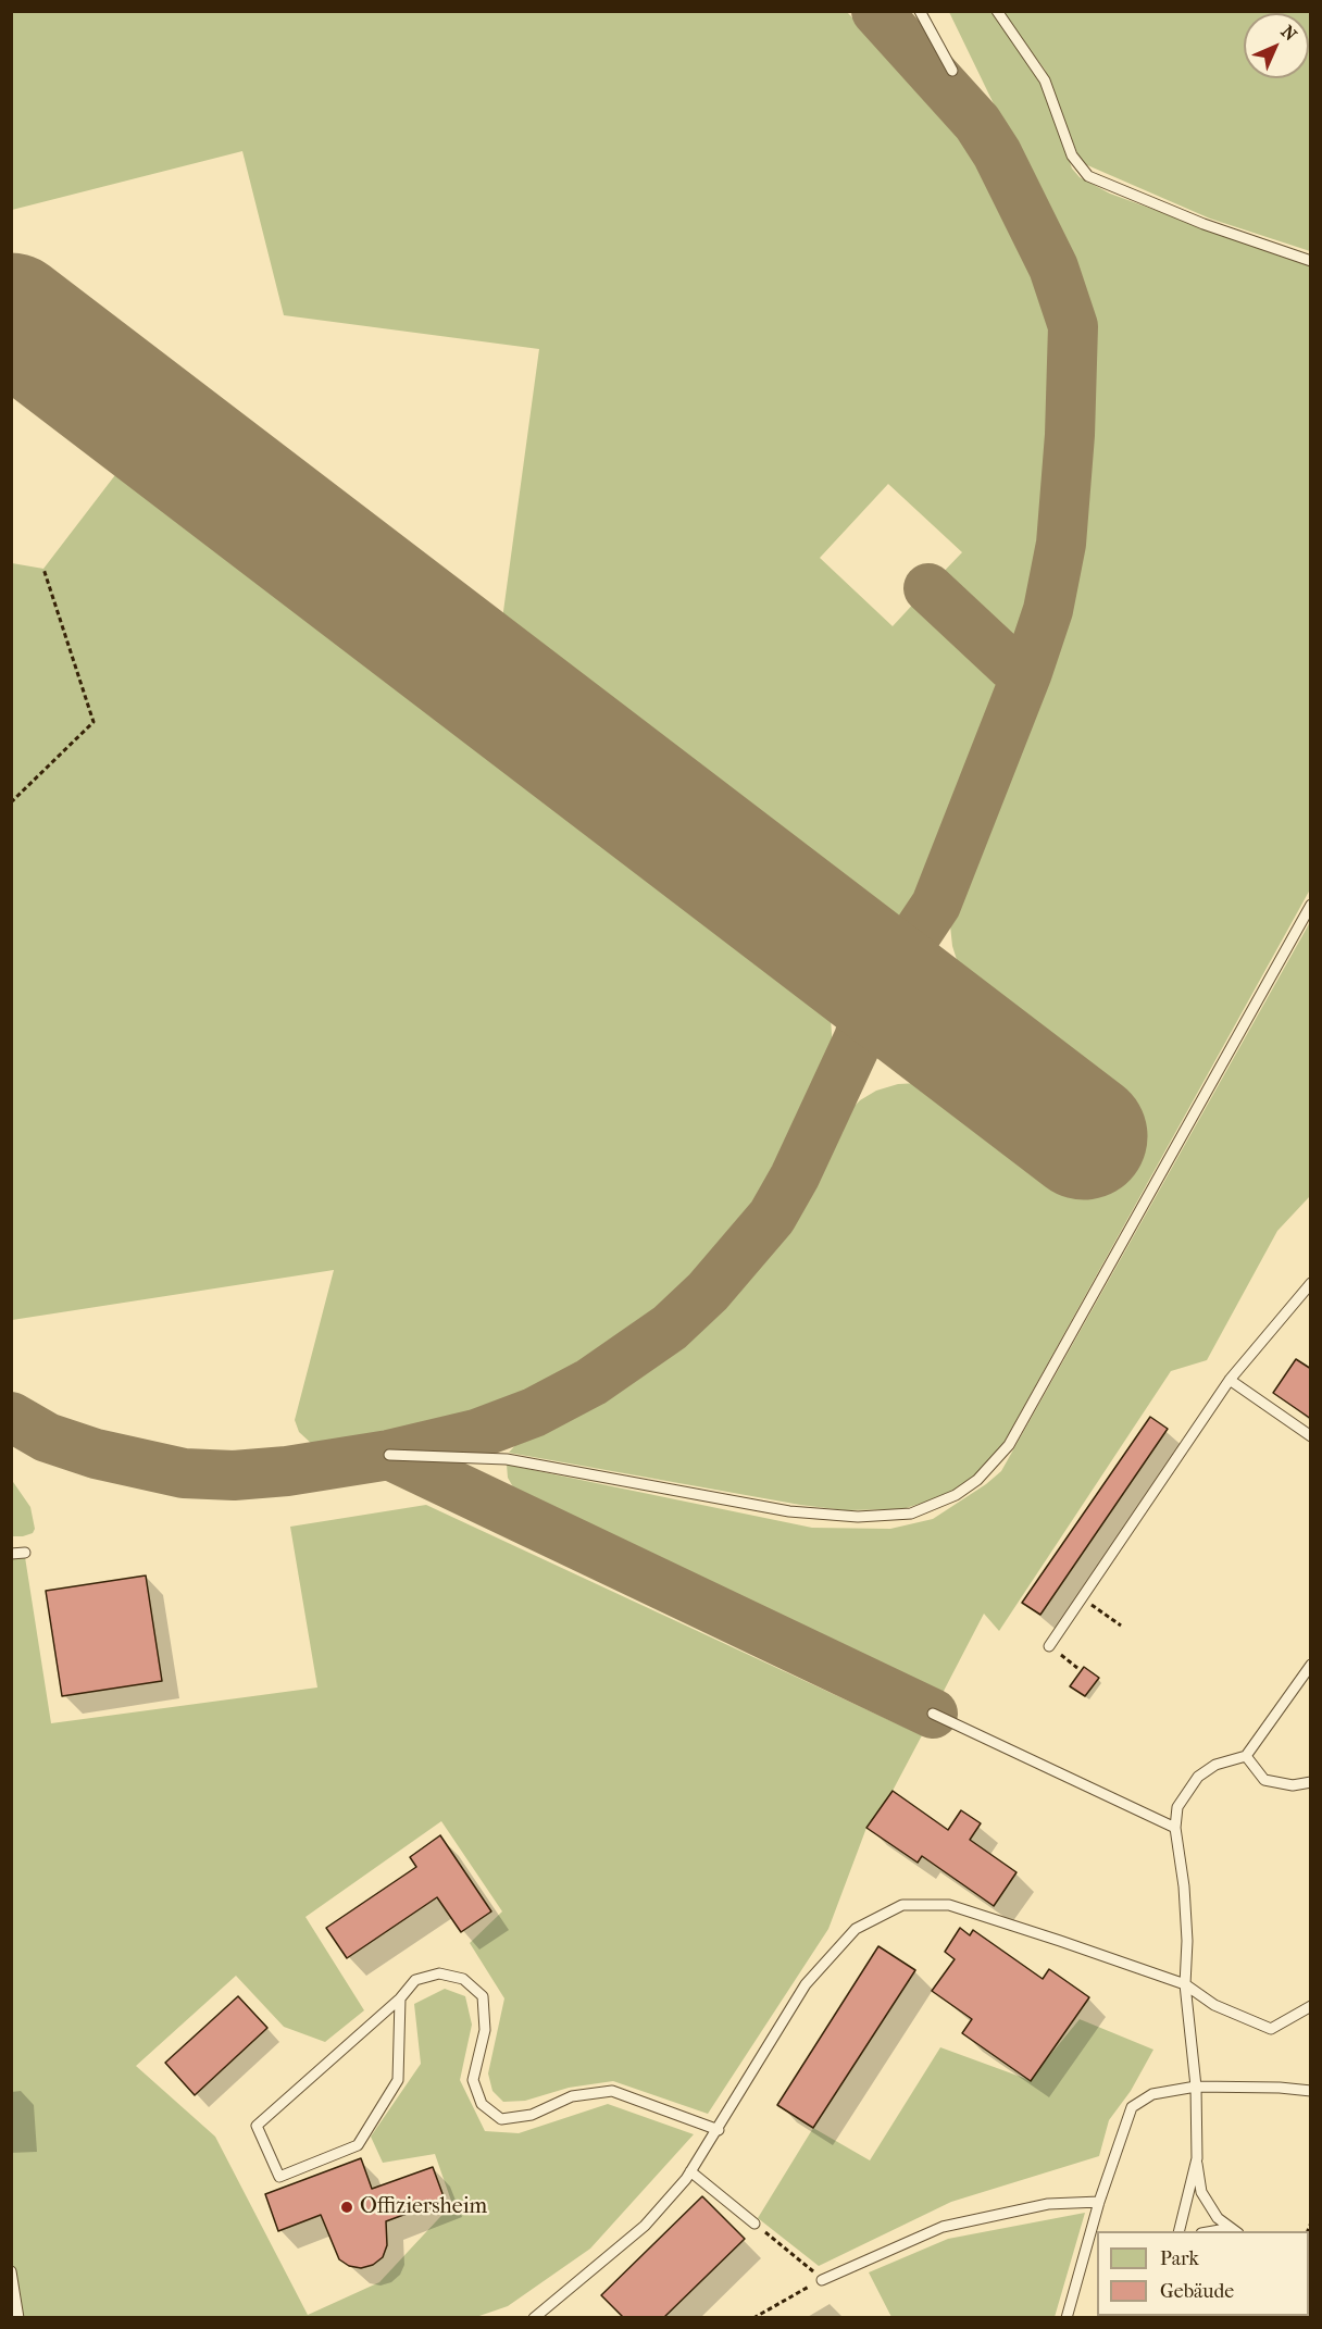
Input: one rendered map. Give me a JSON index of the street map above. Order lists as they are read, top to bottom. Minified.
{"places":["Offiziersheim"],"legend":["Park","Gebäude"],"north":"top right"}
